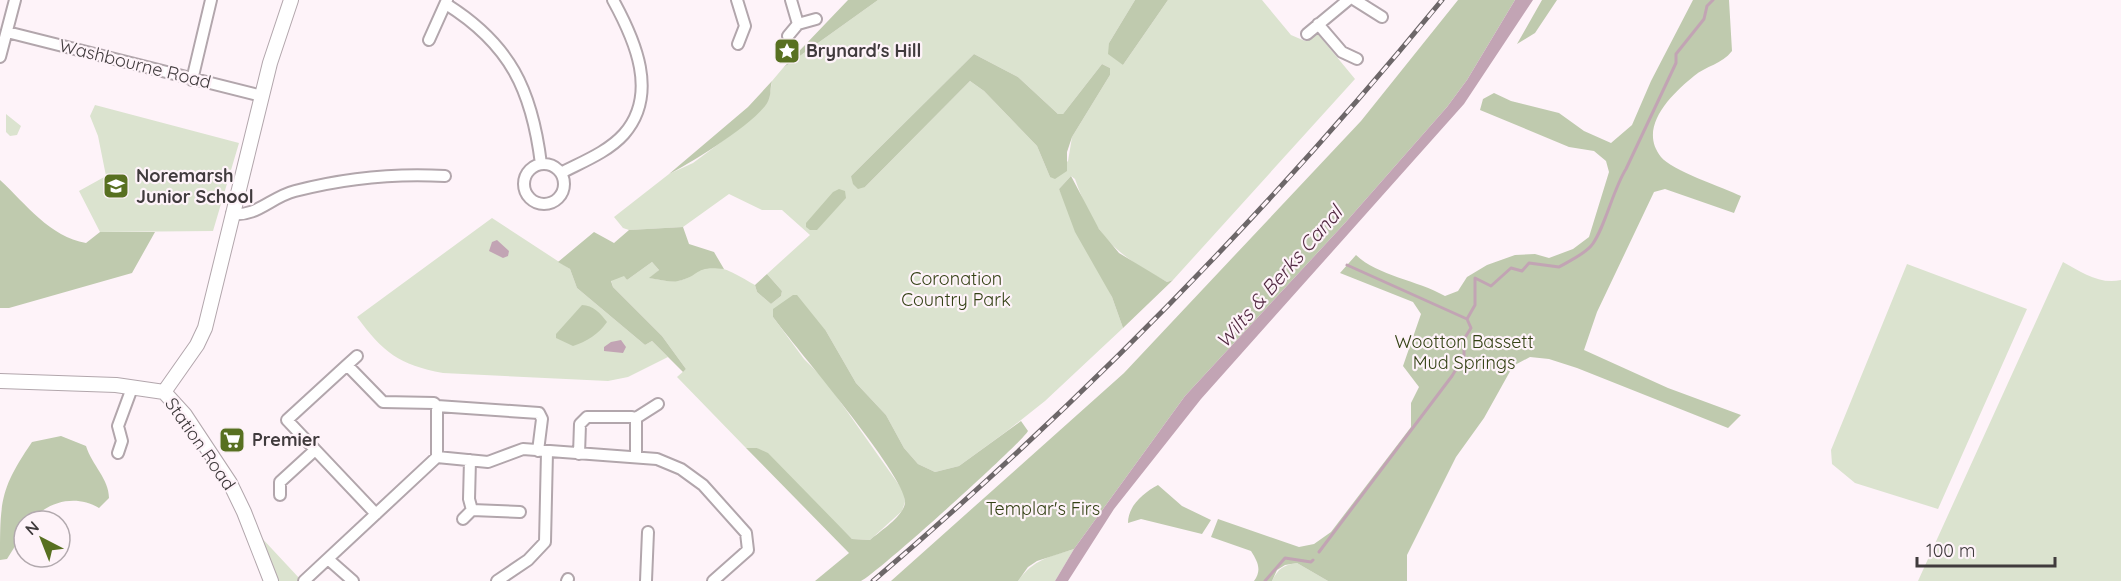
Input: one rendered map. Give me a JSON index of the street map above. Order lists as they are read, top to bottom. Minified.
{"streets":{"street":["Washbourne Road","Station Road"]},"water":["Wilts & Berks Canal"],"parks":["Coronation Country Park","Wootton Bassett Mud Springs","Templar's Firs"],"places":{"place":["Brynard's Hill"],"school or university":["Noremarsh Junior School"],"supermarket":["Premier"]},"scale_bar":"100 m","north":"top left"}
